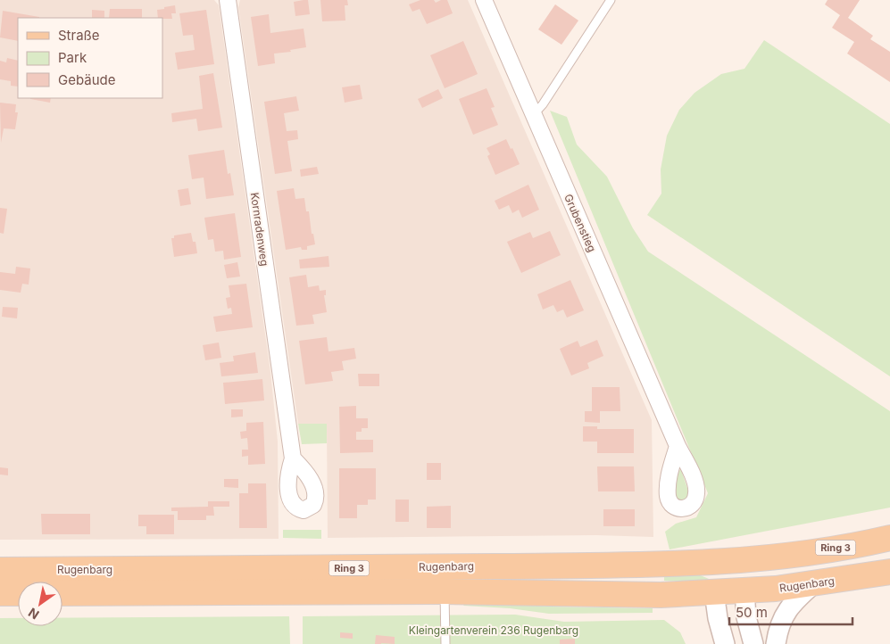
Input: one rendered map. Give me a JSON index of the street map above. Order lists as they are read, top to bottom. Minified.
{"streets":{"main road":["Ring 3","Rugenbarg"],"street":["Grubenstieg","Kornradenweg"]},"parks":["Kleingartenverein 236 Rugenbarg"],"legend":["Straße","Park","Gebäude"],"scale_bar":"50 m","north":"bottom left"}
